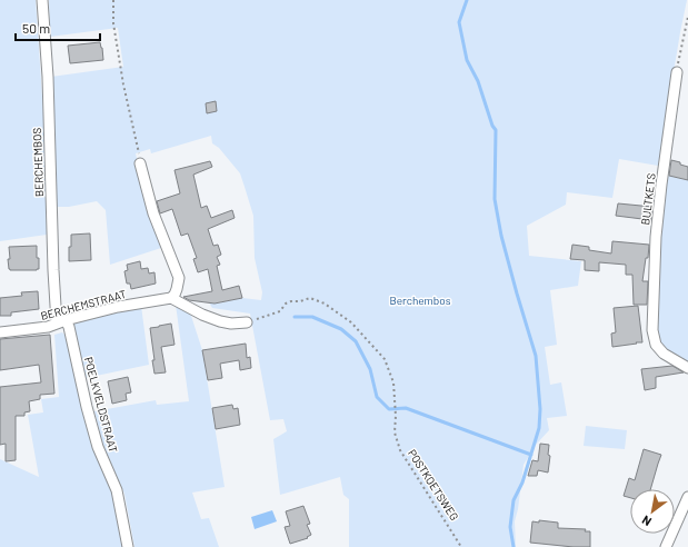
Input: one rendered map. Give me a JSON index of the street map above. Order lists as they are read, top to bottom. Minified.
{"streets":{"street":["BERCHEMBOS","BULTKETS","BERCHEMSTRAAT","POELKVELDSTRAAT"],"path":["POSTKOETSWEG"]},"crossings":[["BERCHEMBOS","BERCHEMSTRAAT"],["BERCHEMBOS","POELKVELDSTRAAT"],["BERCHEMSTRAAT","POELKVELDSTRAAT"]],"parks":["Berchembos"],"scale_bar":"50 m","north":"bottom left"}
